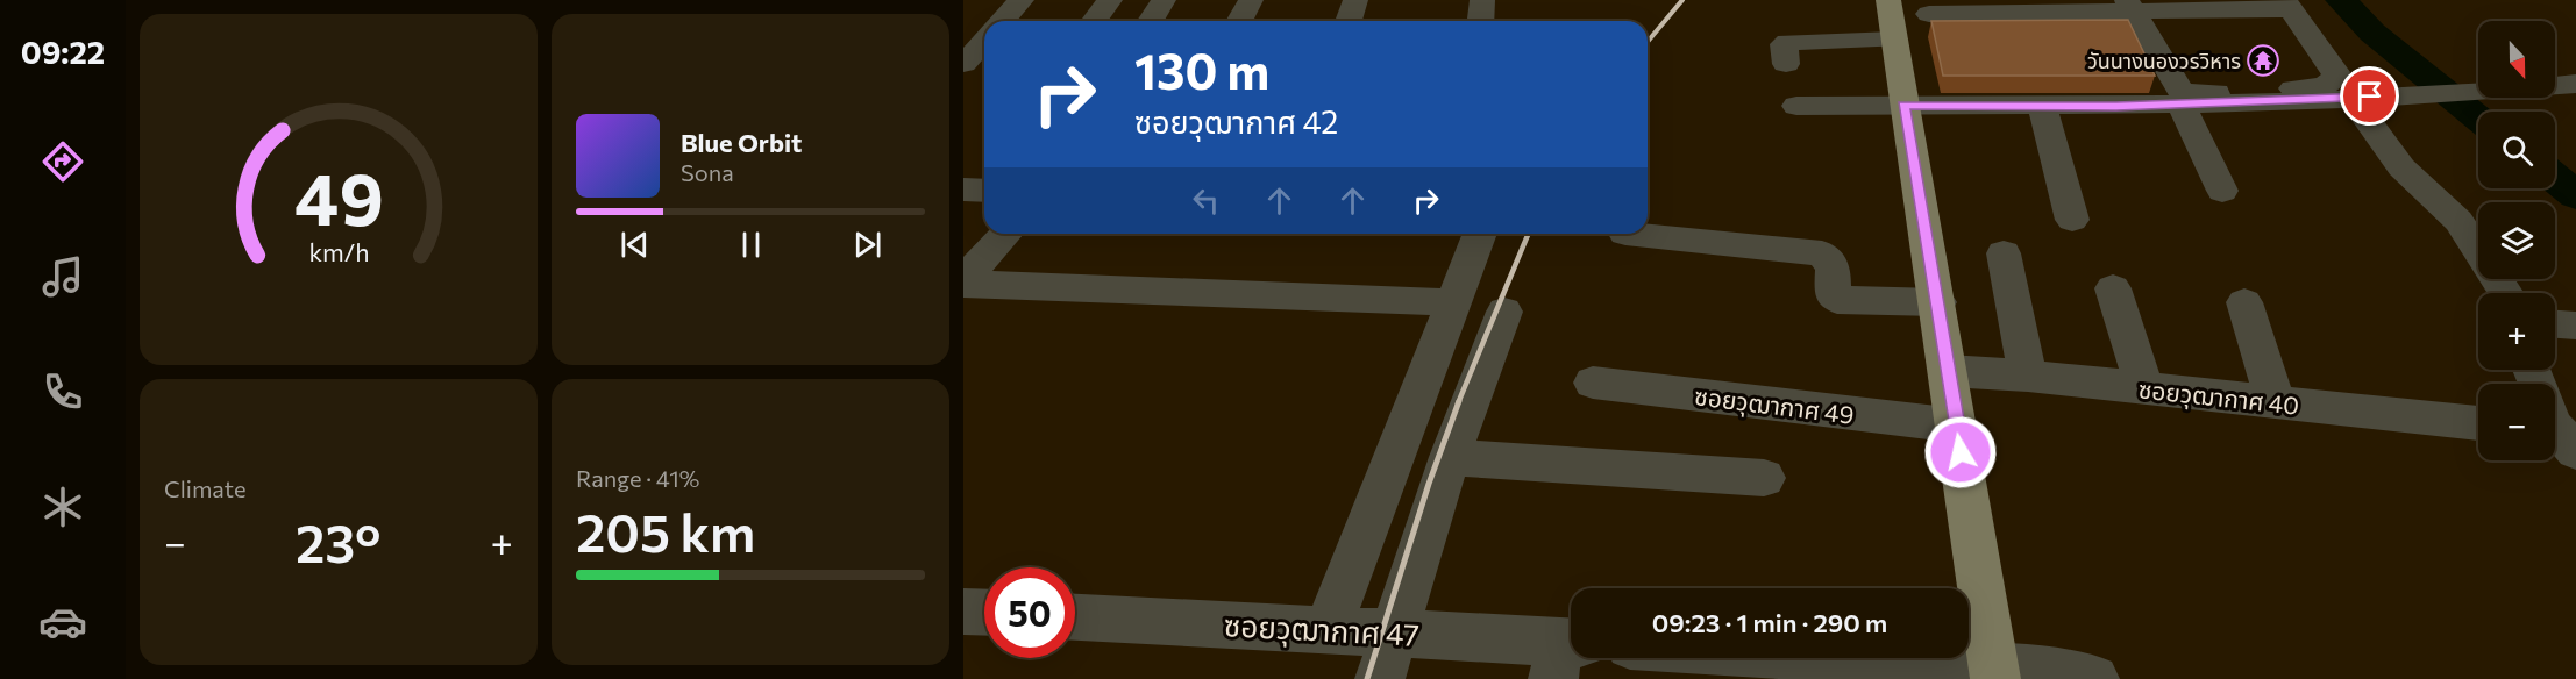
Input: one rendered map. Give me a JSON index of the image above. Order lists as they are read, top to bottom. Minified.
{"streets":{"street":["ซอยวุฒากาศ 40","ซอยวุฒากาศ 49","ซอยวุฒากาศ 47"]},"places":{"temple":["วันนางนองวรวิหาร"]},"north":"bottom","page":{"tabs":"09:22","map_buttons":["+","−"],"turn":["130 m","ซอยวุฒากาศ 42"],"song":["Blue Orbit","Sona"],"tile":["Climate",["Range · 41%","205 km"]],"heat":["−","23°","+"],"limit":"50","trip":"09:23 · 1 min · 290 m","gauge":["49","km/h"]}}
